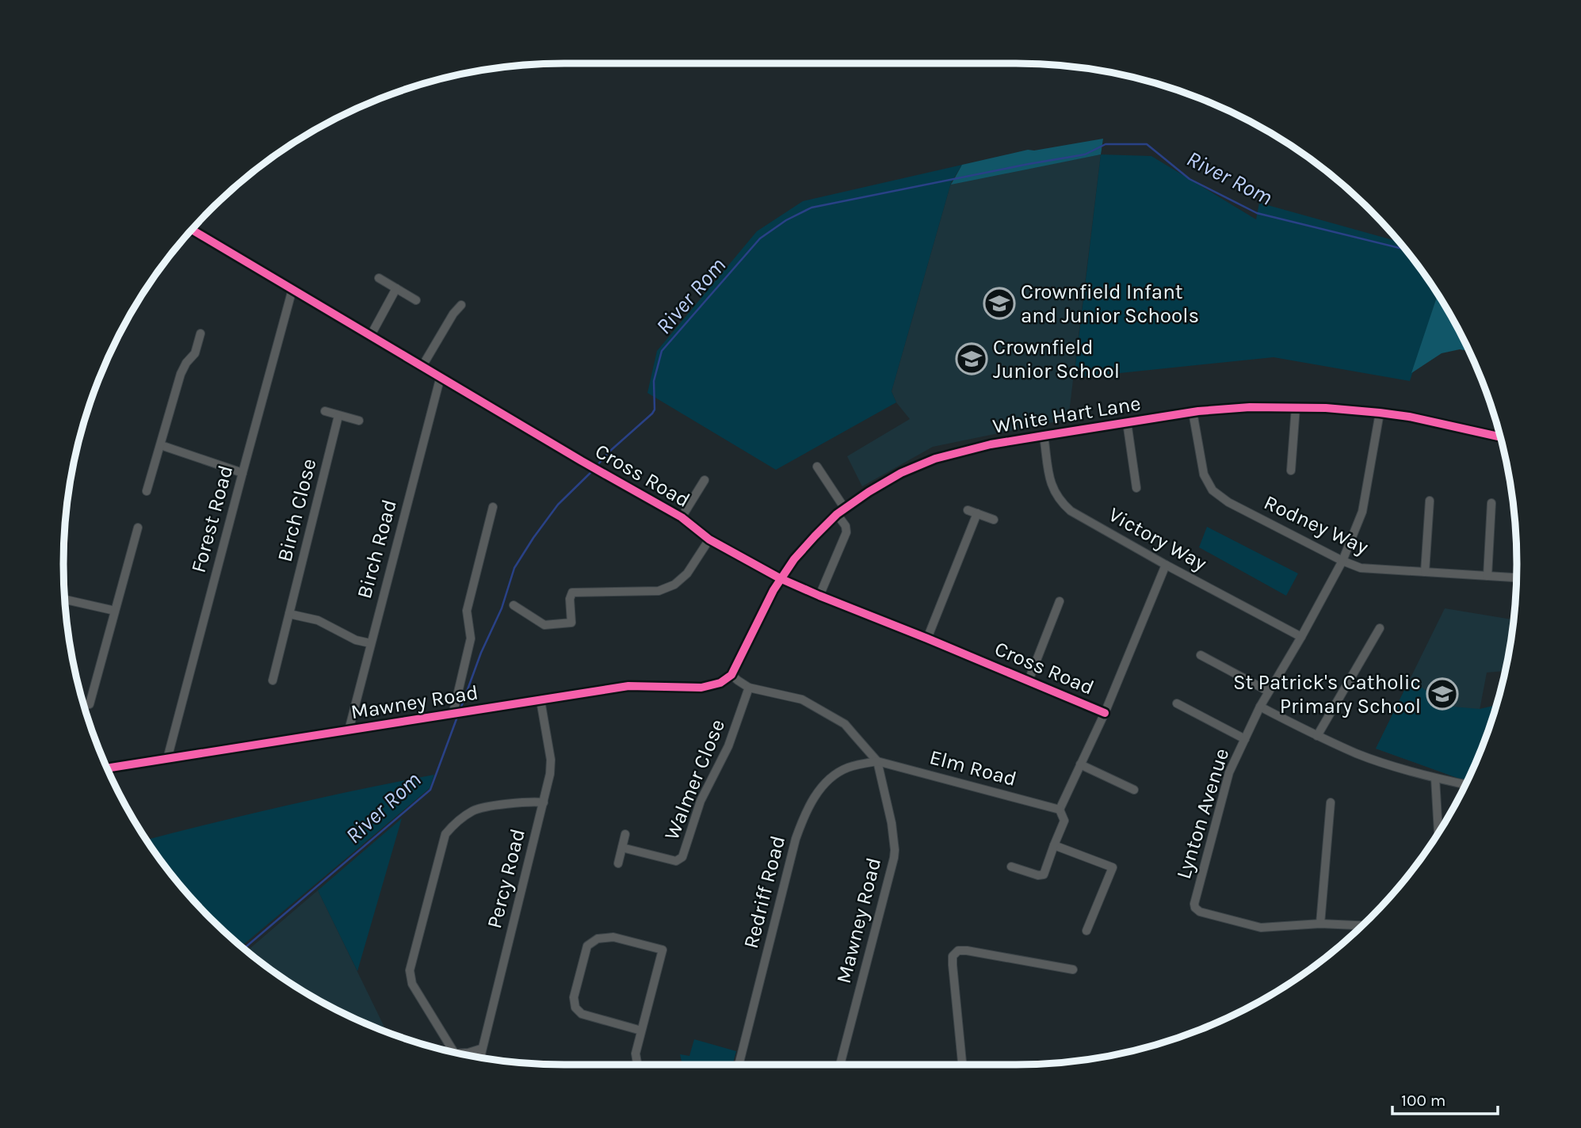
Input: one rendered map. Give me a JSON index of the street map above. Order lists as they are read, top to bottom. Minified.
{"streets":{"street":["White Hart Lane","Cross Road","Birch Close","Forest Road","Rodney Way","Victory Way","Birch Road","Mawney Road","Elm Road","Walmer Close","Lynton Avenue","Percy Road","Redriff Road"]},"crossings":[["White Hart Lane","Cross Road"],["White Hart Lane","Rodney Way"],["White Hart Lane","Victory Way"],["White Hart Lane","Mawney Road"],["White Hart Lane","Lynton Avenue"],["Cross Road","Forest Road"],["Cross Road","Birch Road"],["Forest Road","Mawney Road"],["Rodney Way","Lynton Avenue"],["Victory Way","Lynton Avenue"],["Birch Road","Mawney Road"],["Mawney Road","Elm Road"],["Mawney Road","Walmer Close"],["Mawney Road","Percy Road"],["Mawney Road","Redriff Road"],["Elm Road","Redriff Road"]],"water":["River Rom"],"places":{"school or university":["Crownfield Infant and Junior Schools","Crownfield Junior School","St Patrick's Catholic Primary School"]},"scale_bar":"100 m"}
